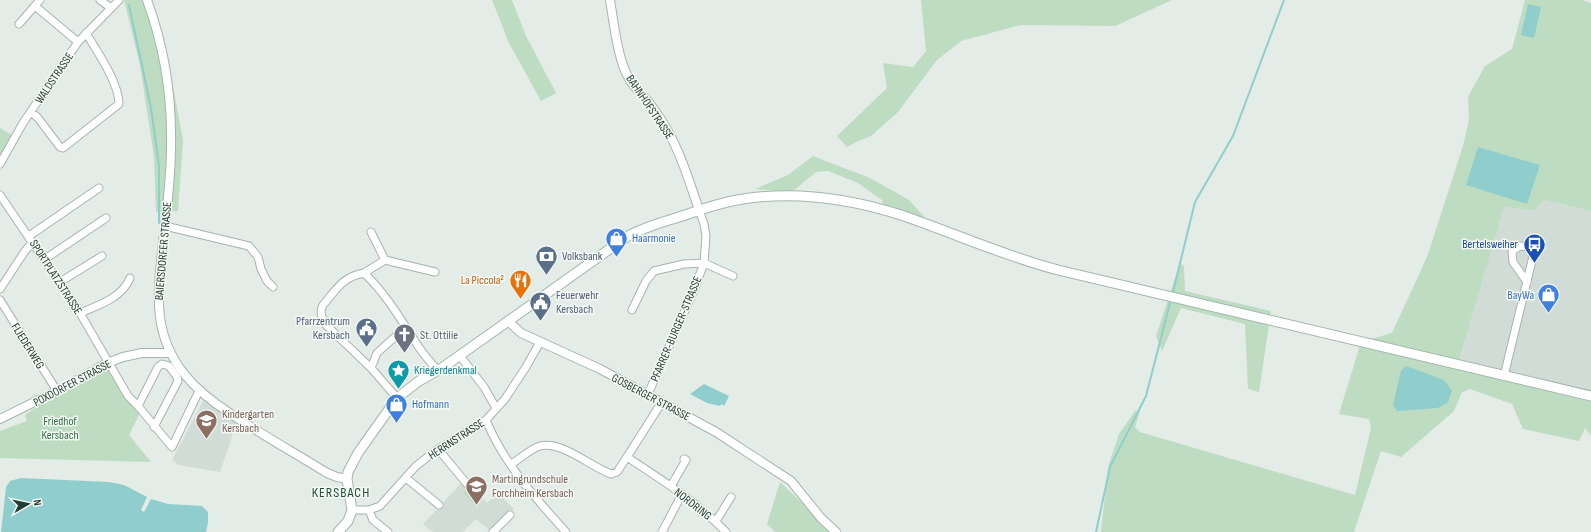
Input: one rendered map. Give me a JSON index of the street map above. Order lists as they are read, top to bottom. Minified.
{"streets":{"street":["WALDSTRASSE","BAHNHOFSTRASSE","BAIERSDORFER STRASSE","SPORTPLATZSTRASSE","PFARRER-BURGER-STRASSE","FLIEDERWEG","POXDORFER STRASSE","GOSBERGER STRASSE","HERRNSTRASSE","NORDRING"]},"crossings":[["BAHNHOFSTRASSE","PFARRER-BURGER-STRASSE"],["BAIERSDORFER STRASSE","SPORTPLATZSTRASSE"],["BAIERSDORFER STRASSE","POXDORFER STRASSE"],["SPORTPLATZSTRASSE","POXDORFER STRASSE"],["PFARRER-BURGER-STRASSE","GOSBERGER STRASSE"],["FLIEDERWEG","POXDORFER STRASSE"],["GOSBERGER STRASSE","HERRNSTRASSE"]],"districts":["KERSBACH"],"parks":["Friedhof Kersbach"],"places":{"shop":["Haarmonie","BayWa","Hofmann"],"bus stop":["Bertelsweiher"],"bank":["Volksbank"],"restaurant":["La Piccola²"],"public building":["Feuerwehr Kersbach","Pfarrzentrum Kersbach"],"church":["St. Ottilie"],"place":["Kriegerdenkmal"],"school or university":["Kindergarten Kersbach","Martingrundschule Forchheim Kersbach"]},"north":"right"}
